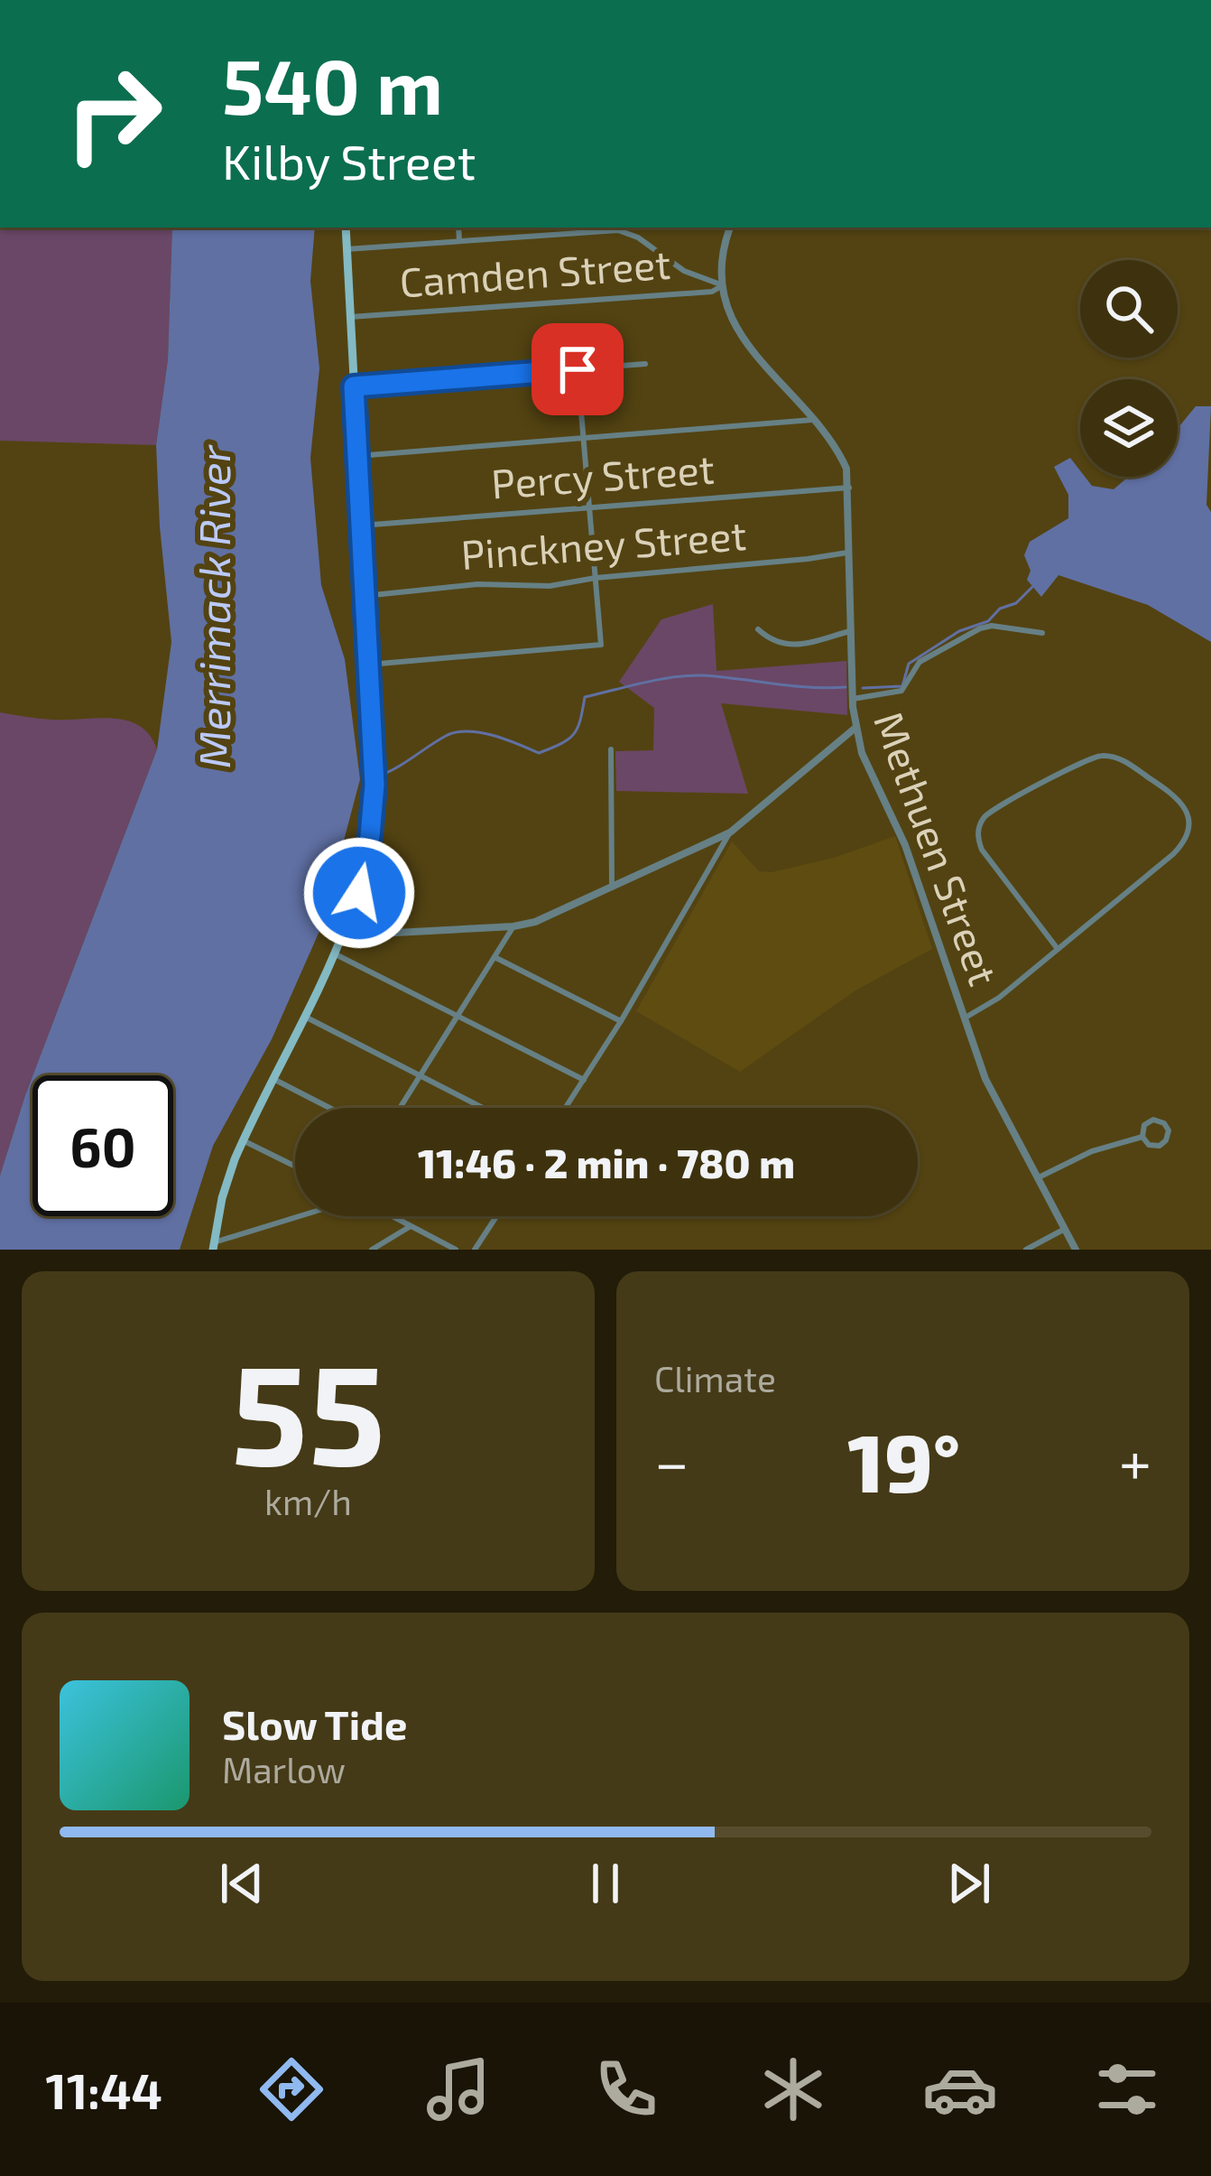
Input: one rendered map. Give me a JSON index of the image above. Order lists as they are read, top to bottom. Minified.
{"streets":{"street":["Camden Street","Percy Street","Pinckney Street","Methuen Street"]},"crossings":[["Camden Street","Methuen Street"],["Percy Street","Methuen Street"],["Pinckney Street","Methuen Street"]],"water":["Merrimack River"],"page":{"turn":["540 m","Kilby Street"],"limit":"60","trip":"11:46 · 2 min · 780 m","tile":[["55","km/h"],"Climate"],"heat":["−","19°","+"],"song":["Slow Tide","Marlow"],"tabs":"11:44"}}
